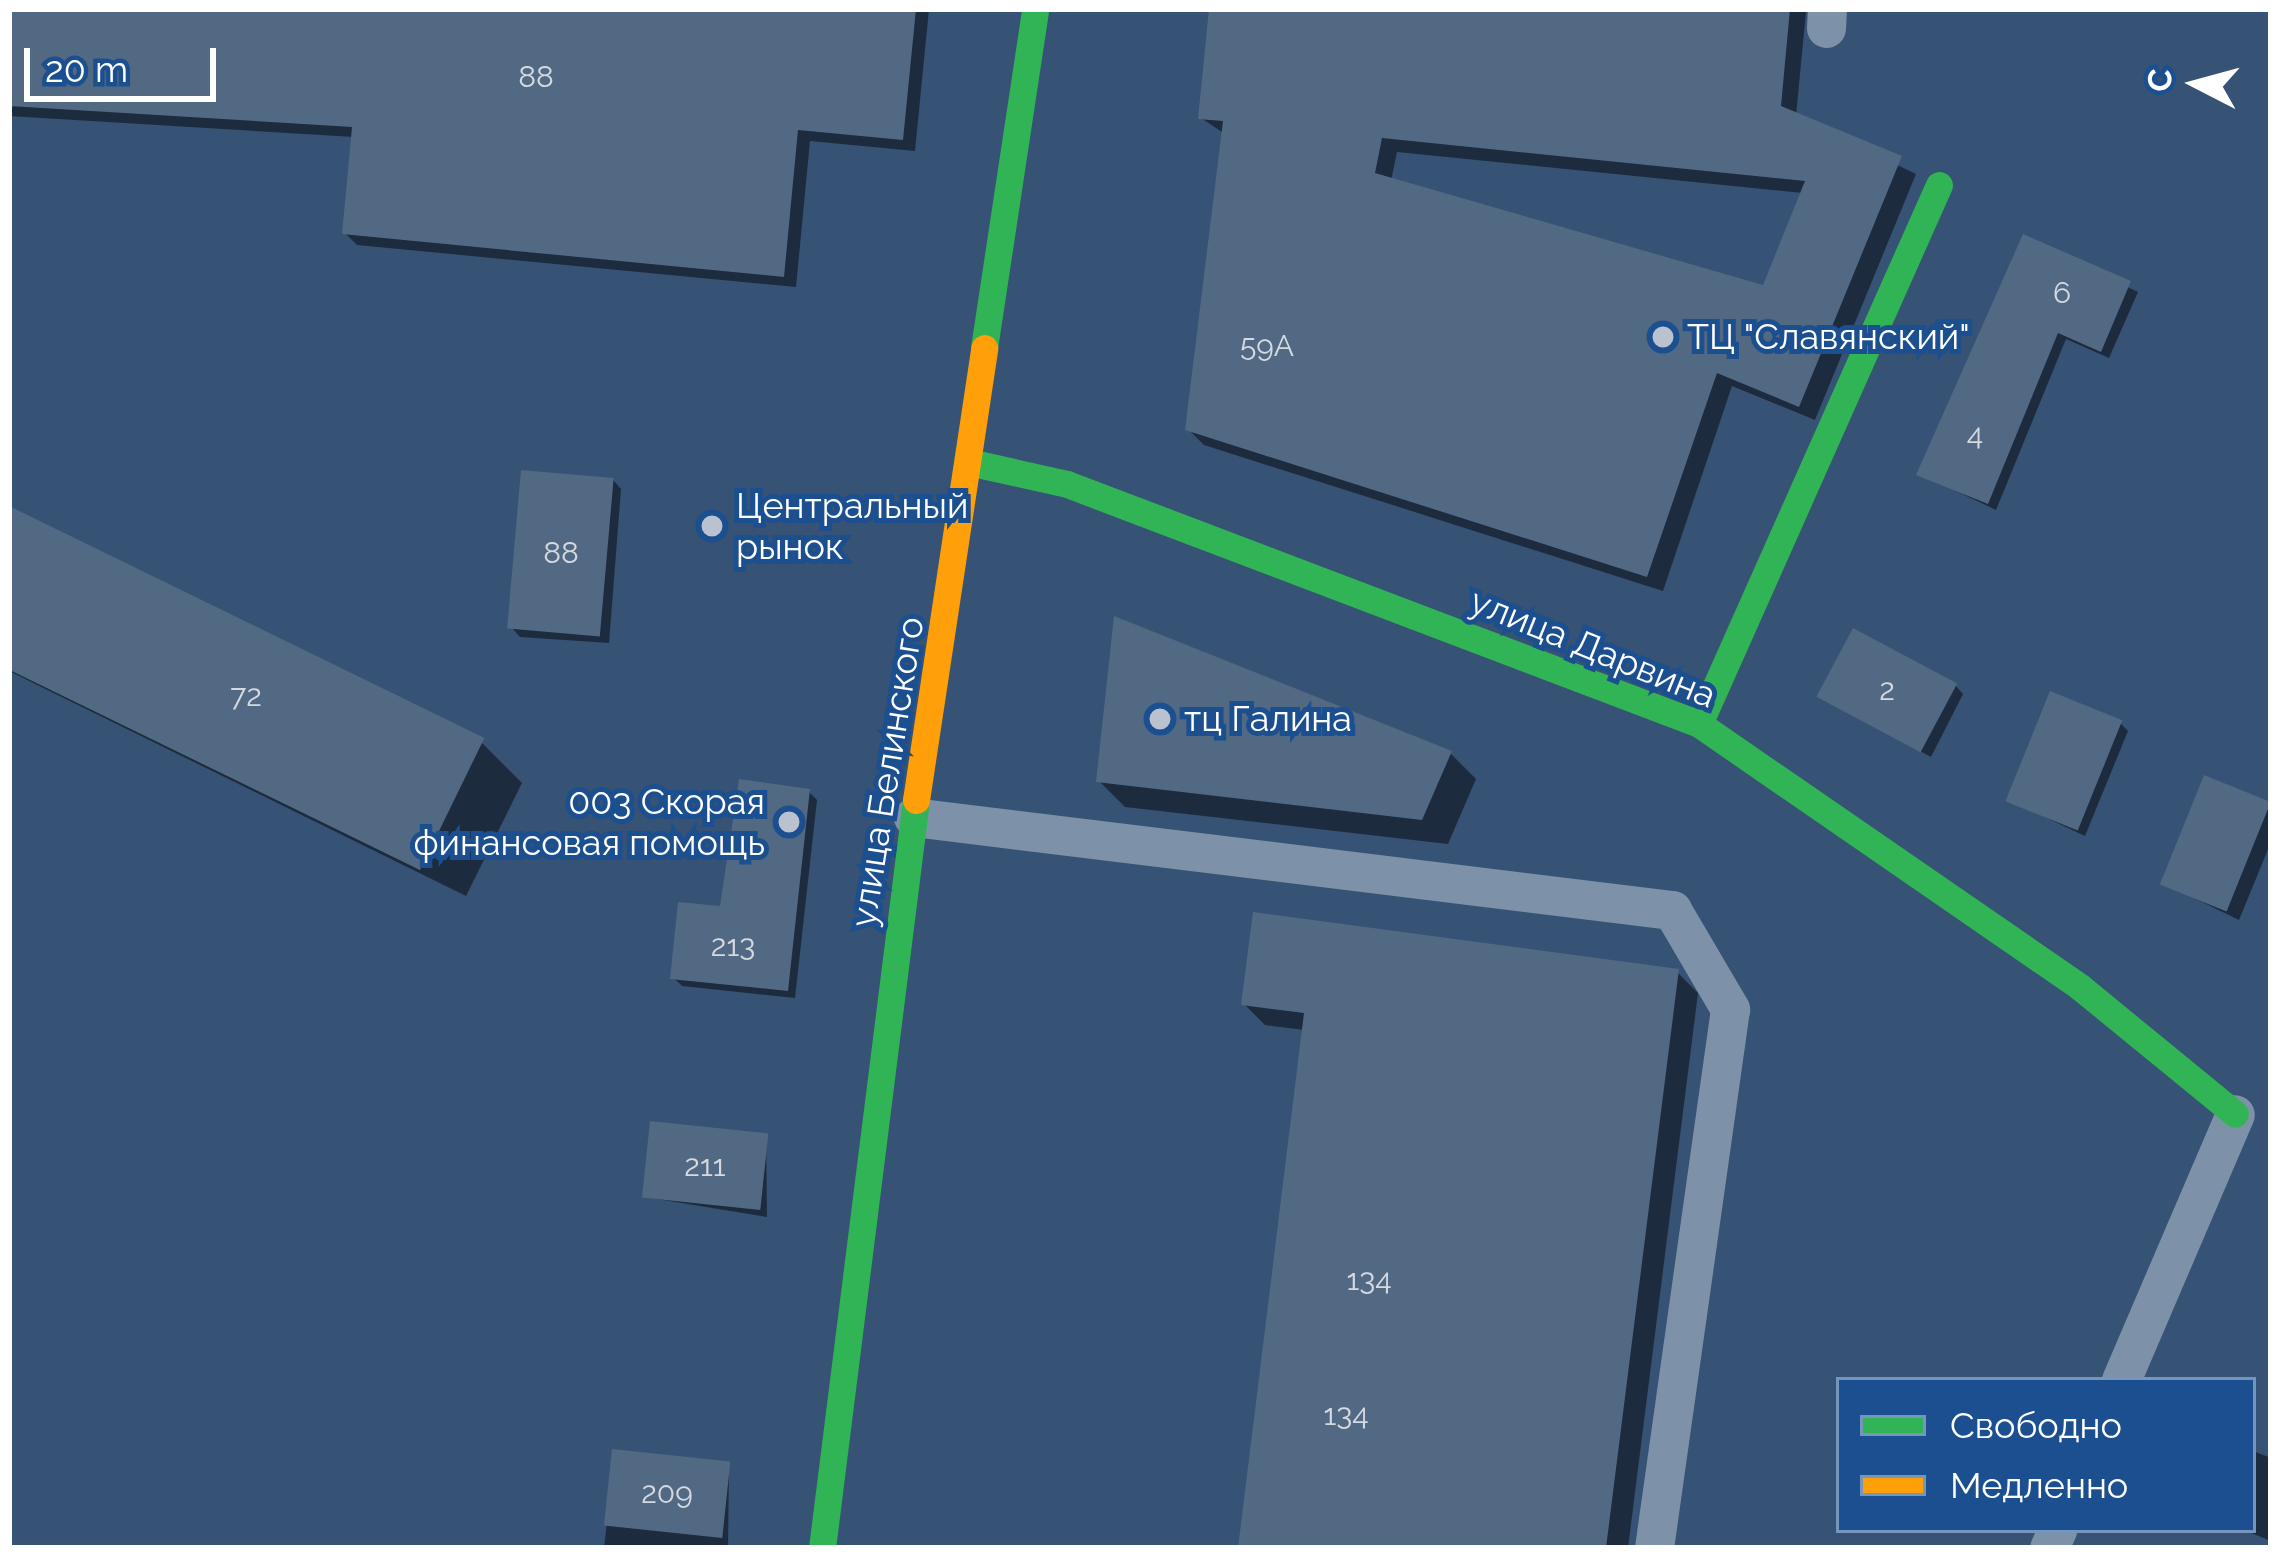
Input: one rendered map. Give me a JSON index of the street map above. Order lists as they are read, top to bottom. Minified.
{"streets":{"street":["улица Дарвина","улица Белинского"]},"crossings":[["улица Дарвина","улица Белинского"]],"places":["ТЦ \"Славянский\"","Центральный рынок","тц Галина","003 Скорая финансовая помощь"],"house_numbers":["88","6","59А","4","88","2","72","213","211","134","134","209"],"legend":["Свободно","Медленно"],"scale_bar":"20 m","north":"left"}
